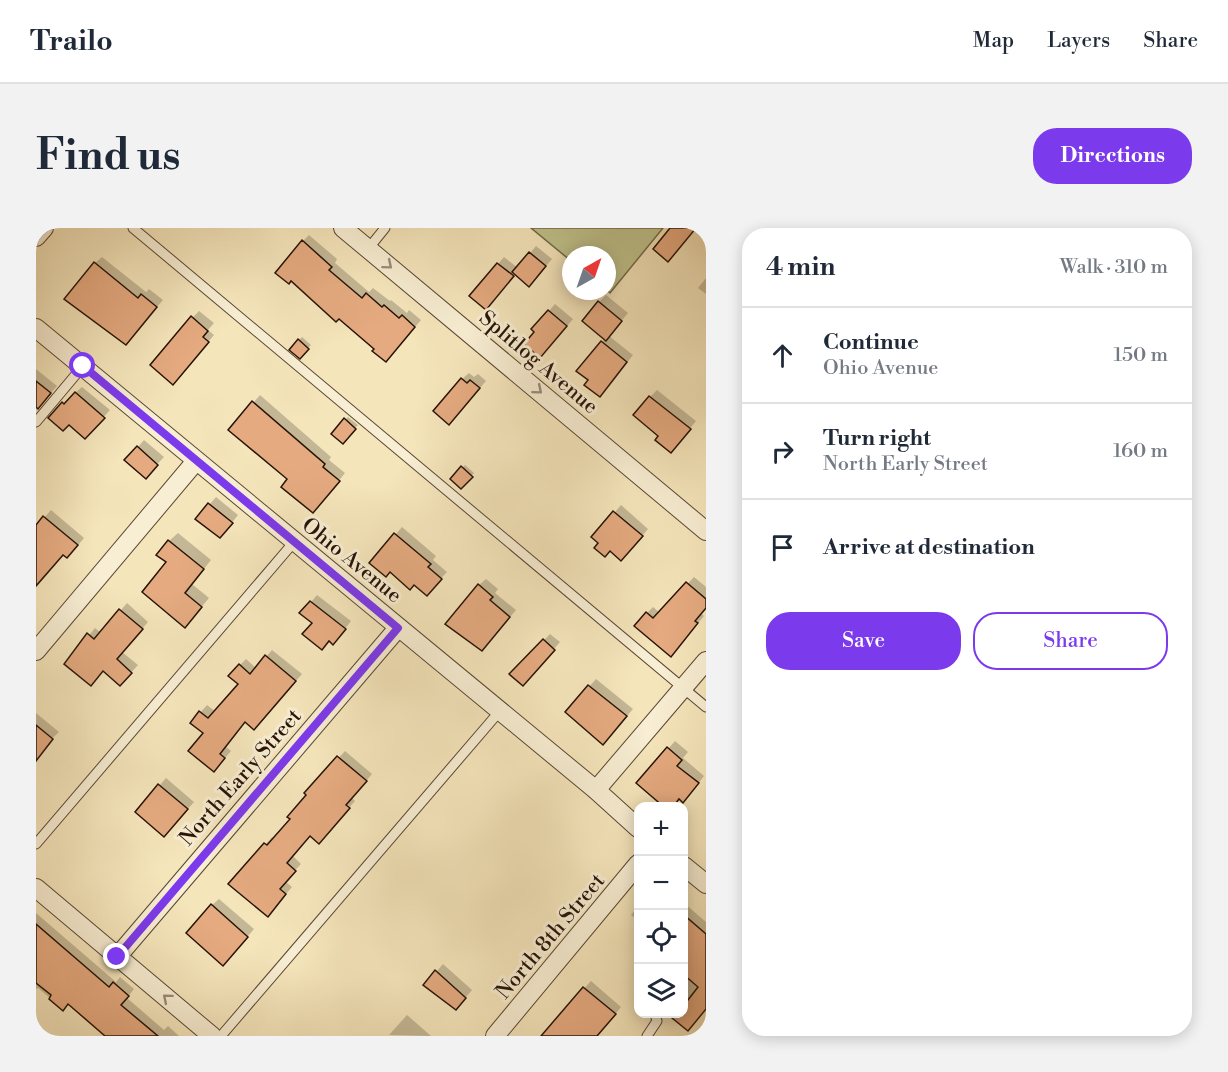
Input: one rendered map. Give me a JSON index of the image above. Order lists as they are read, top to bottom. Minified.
{"streets":{"street":["Splitlog Avenue","Ohio Avenue","North Early Street","North 8th Street"]},"crossings":[["Ohio Avenue","North Early Street"]],"one_way":["Splitlog Avenue"],"north":"top right","page":{"header":"Trailo","nav":["Map","Layers","Share"],"buttons":["Directions",["Save","Share"]],"title":"Find us","heading":["4 min","Walk · 310 m"],"list":[["Continue","Ohio Avenue","150 m"],["Turn right","North Early Street","160 m"],"Arrive at destination"],"map_buttons":["+","−"]}}
